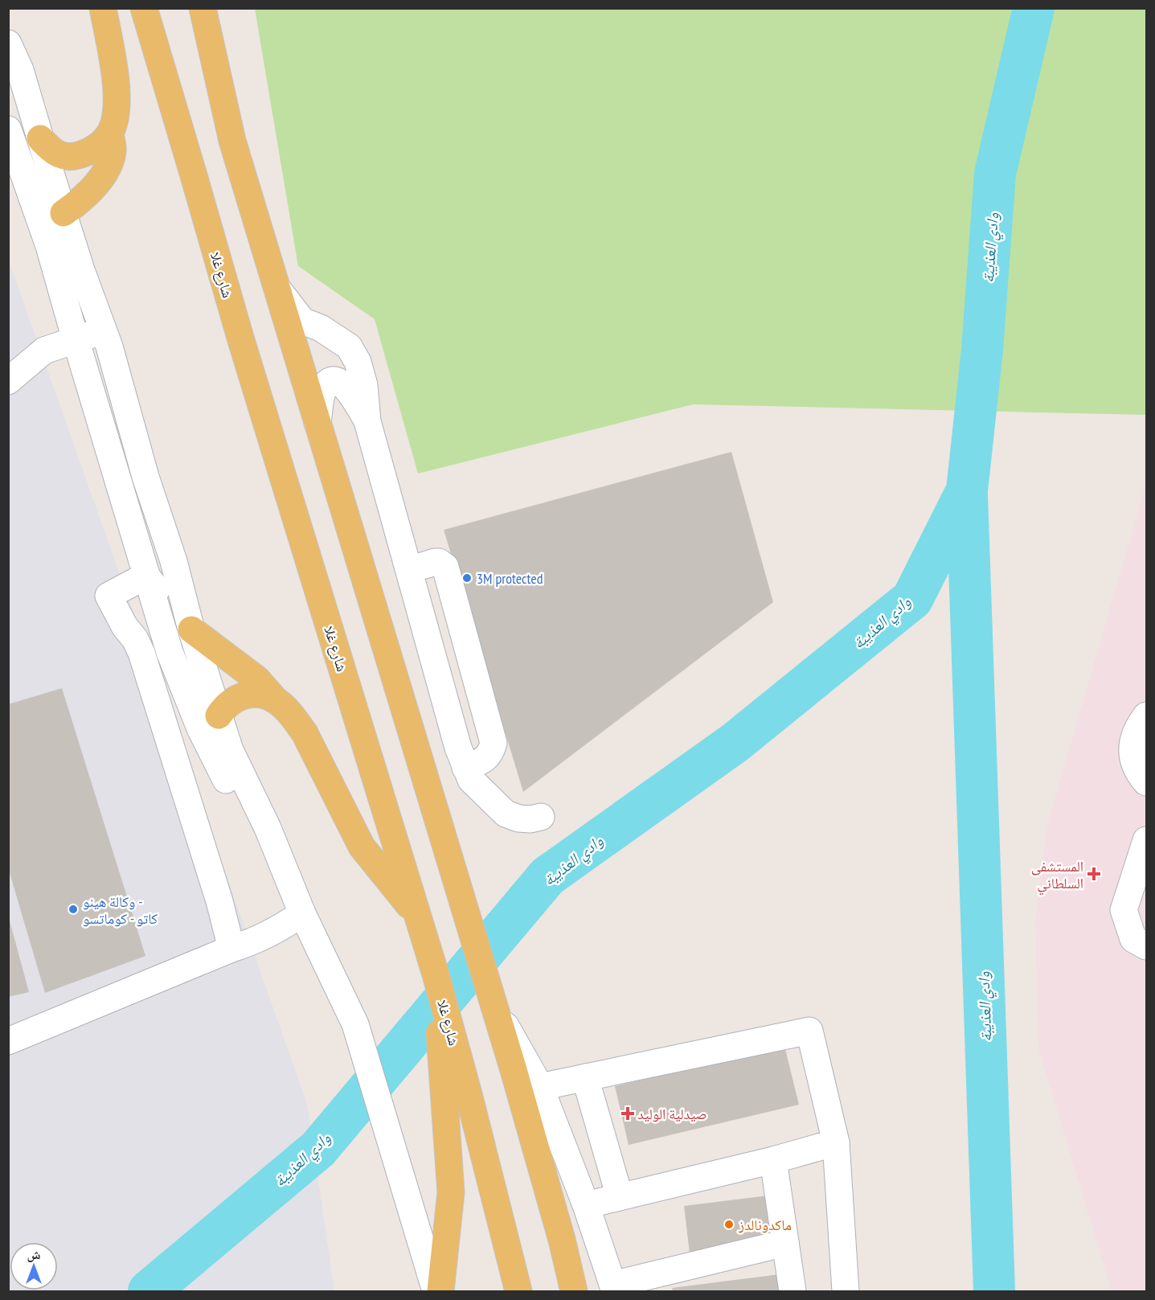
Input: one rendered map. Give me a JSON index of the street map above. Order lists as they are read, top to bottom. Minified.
{"streets":{"main road":["شارع غلا"]},"water":["وادي العذيبة"],"places":{"other":["3M protected","وكالة هينو - كاتو - كوماتسو","ماكدونالدز"],"health":["المستشفى السلطاني","صيدلية الوليد"]},"north":"top"}
